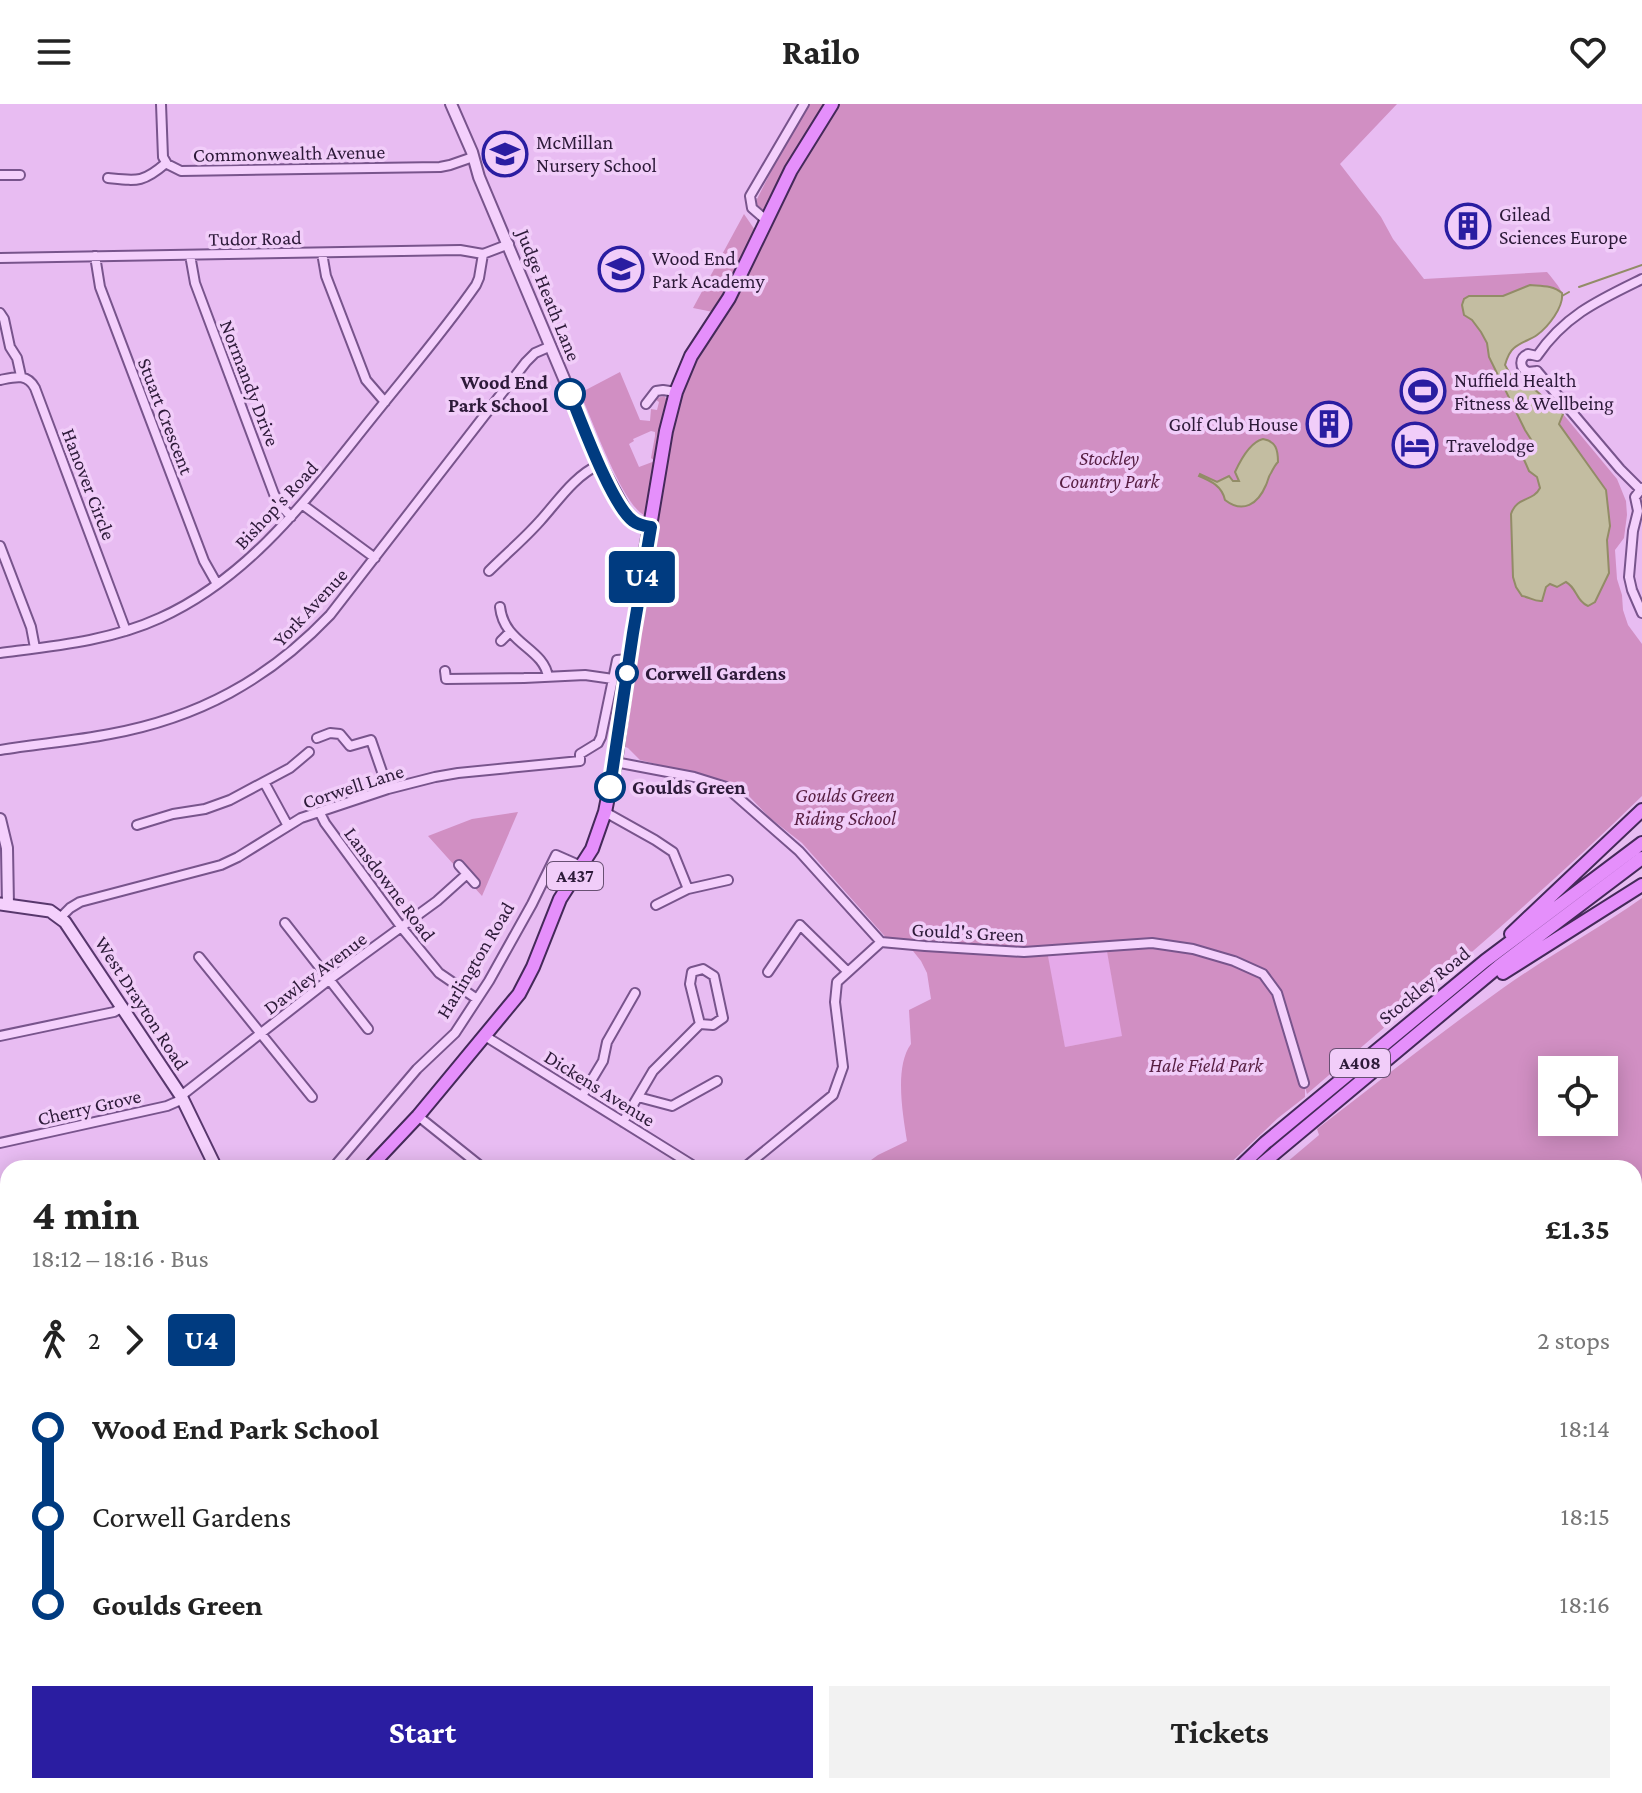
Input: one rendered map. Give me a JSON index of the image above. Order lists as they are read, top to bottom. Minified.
{"streets":{"main road":["A437","Stockley Road","West Drayton Road","A408"],"street":["Commonwealth Avenue","Tudor Road","Judge Heath Lane","Normandy Drive","Stuart Crescent","Hanover Circle","Bishop's Road","York Avenue","Corwell Lane","Lansdowne Road","Gould's Green","Harlington Road","Dawley Avenue","Dickens Avenue","Cherry Grove"]},"crossings":[["Commonwealth Avenue","Judge Heath Lane"],["Tudor Road","Judge Heath Lane"],["Tudor Road","Normandy Drive"],["Tudor Road","Stuart Crescent"],["Tudor Road","Bishop's Road"],["Judge Heath Lane","York Avenue"],["Judge Heath Lane","A437"],["Normandy Drive","Bishop's Road"],["Stuart Crescent","Bishop's Road"],["Hanover Circle","Bishop's Road"],["Corwell Lane","Lansdowne Road"],["Corwell Lane","West Drayton Road"],["A437","Gould's Green"],["A437","Harlington Road"],["A437","Dickens Avenue"],["Lansdowne Road","Harlington Road"],["Lansdowne Road","Dawley Avenue"],["Dawley Avenue","West Drayton Road"],["Dawley Avenue","Cherry Grove"],["West Drayton Road","Cherry Grove"]],"parks":["Stockley Country Park","Goulds Green Riding School","Hale Field Park"],"places":{"school or university":["McMillan Nursery School","Wood End Park Academy"],"building":["Gilead Sciences Europe","Golf Club House"],"sports":["Nuffield Health Fitness & Wellbeing"],"other":["Wood End Park School","Corwell Gardens","Goulds Green"],"hotel":["Travelodge"]},"lines":["bus line U4"],"page":{"header":"Railo","on_map":"U4","heading":["4 min","18:12 – 18:16 · Bus","£1.35"],"legs":["2","U4","2 stops"],"list":[{"name":"Wood End Park School","value":"18:14"},{"name":"Corwell Gardens","value":"18:15"},{"name":"Goulds Green","value":"18:16"}],"buttons":["Start","Tickets"]}}
